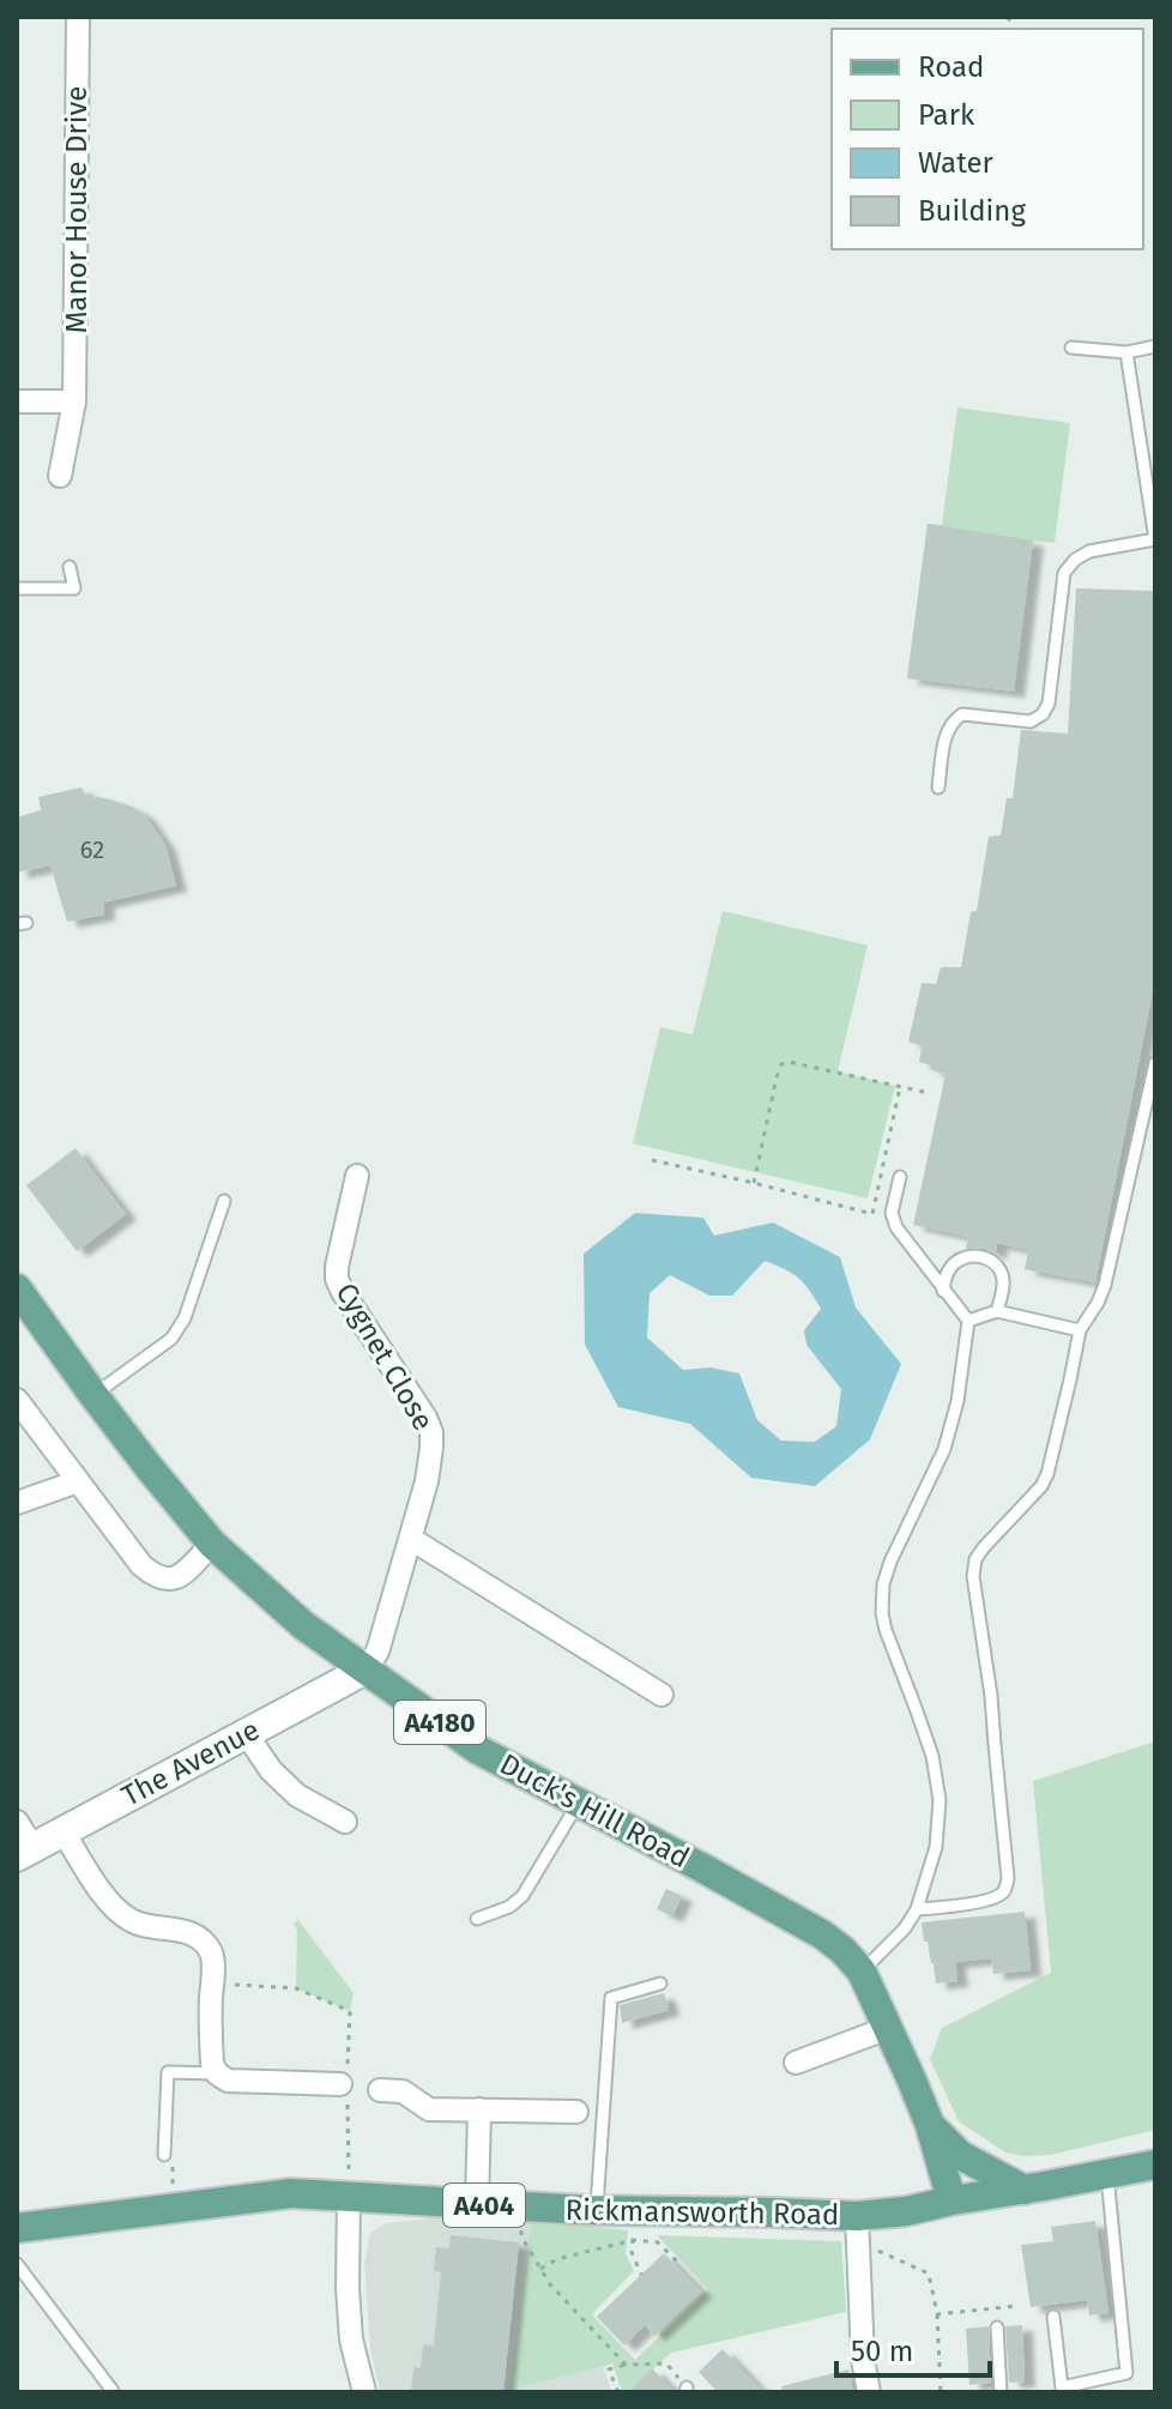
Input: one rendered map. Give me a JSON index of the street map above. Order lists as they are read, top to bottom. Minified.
{"streets":{"main road":["A4180","Duck's Hill Road","A404","Rickmansworth Road"],"street":["Manor House Drive","Cygnet Close","The Avenue"]},"crossings":[["Cygnet Close","The Avenue"],["Cygnet Close","Duck's Hill Road"],["The Avenue","Duck's Hill Road"],["Duck's Hill Road","Rickmansworth Road"]],"house_numbers":["62"],"legend":["Road","Park","Water","Building"],"scale_bar":"50 m"}
